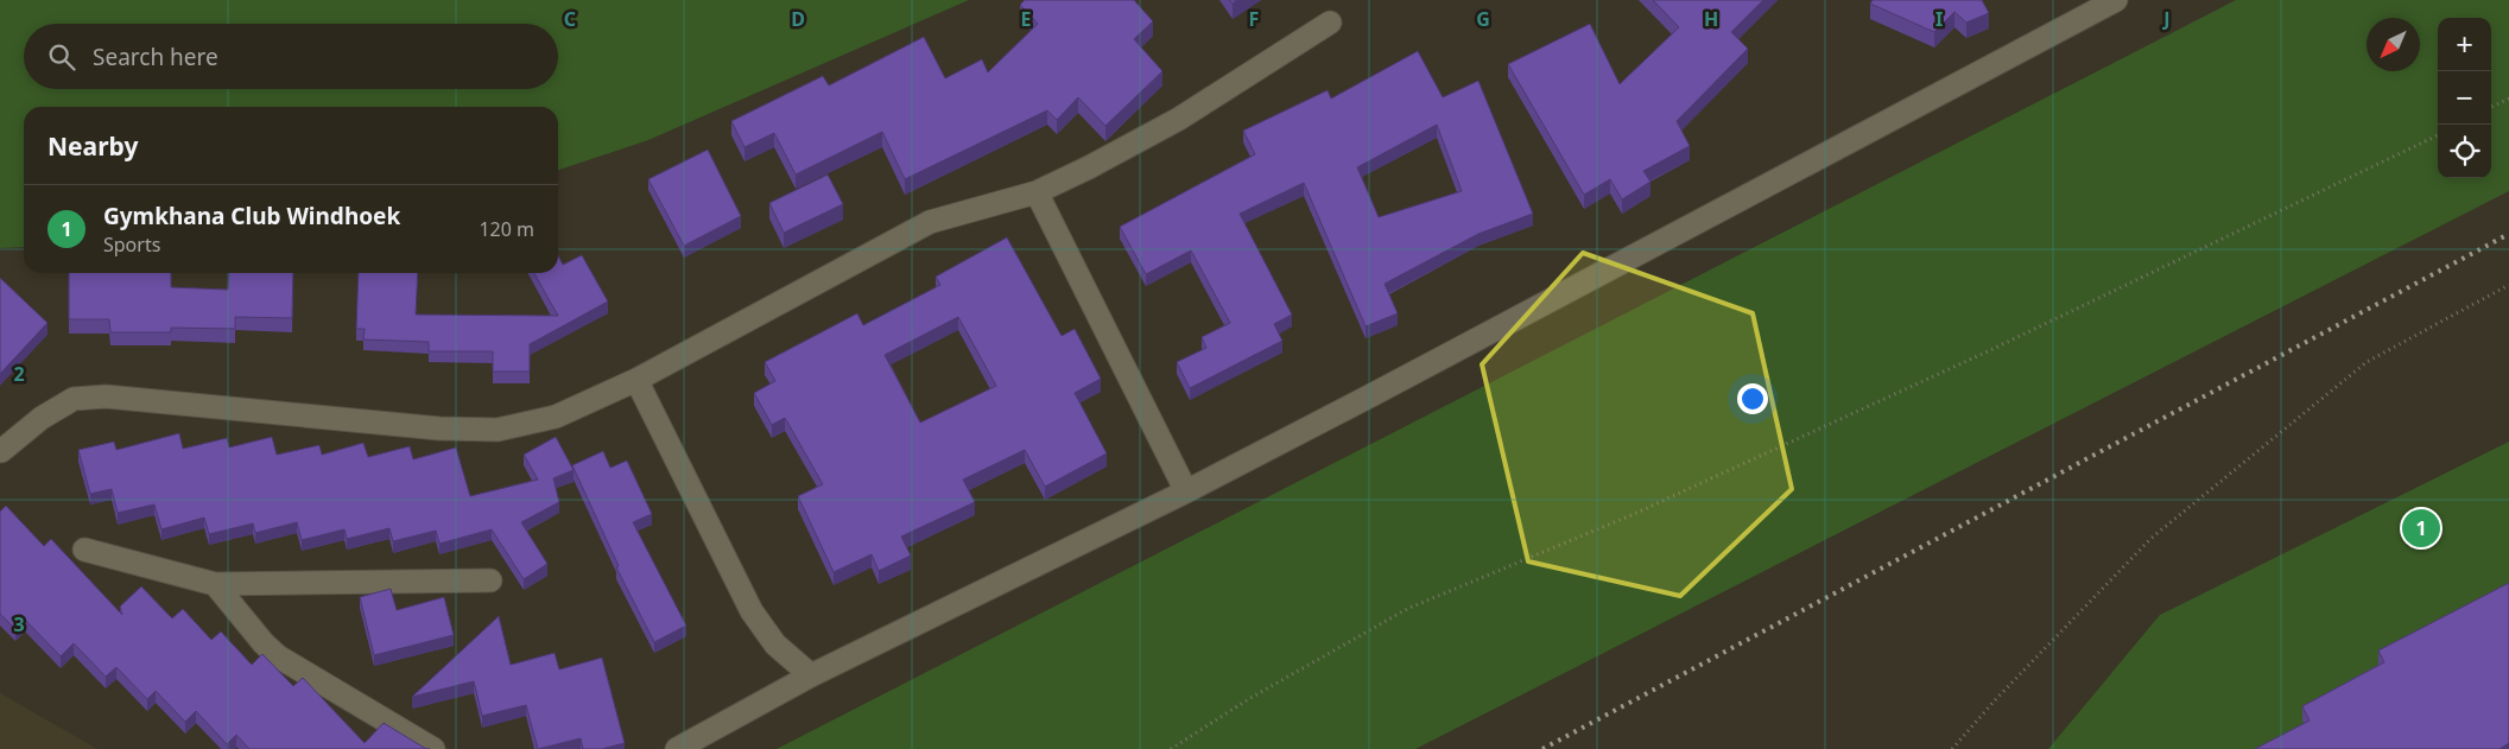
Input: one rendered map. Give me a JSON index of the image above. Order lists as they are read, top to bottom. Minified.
{"north":"bottom left","page":{"map_buttons":["+","−"],"search":"Search here","heading":"Nearby","list":[{"mark":"1","name":"Gymkhana Club Windhoek","note":"Sports","value":"120 m"}],"pins":"1"},"grid":{"columns":["C","D","E","F","G","H","I","J"],"rows":["2","3"]}}
